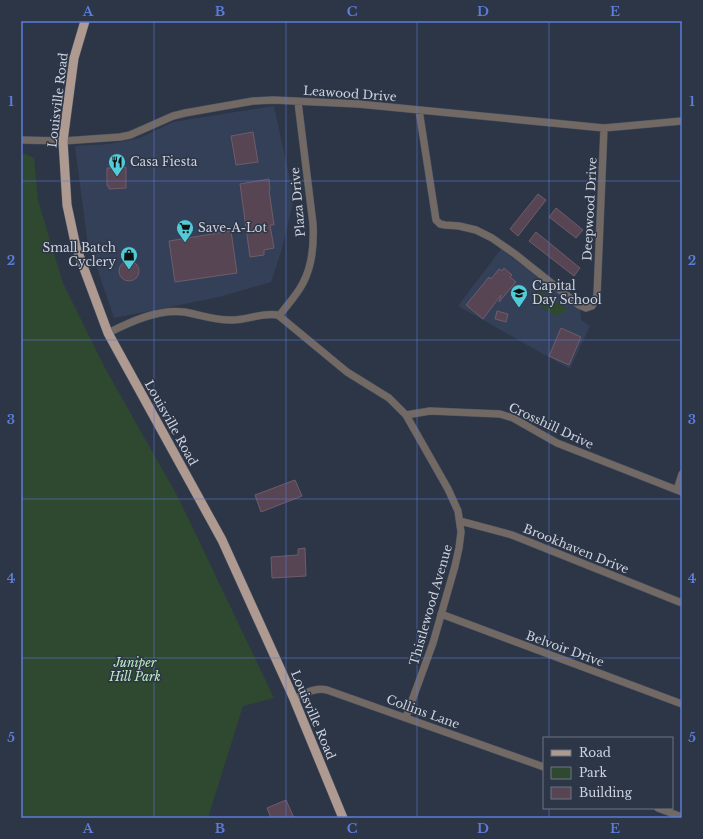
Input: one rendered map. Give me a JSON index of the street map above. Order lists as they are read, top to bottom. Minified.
{"streets":{"main road":["Louisville Road"],"street":["Leawood Drive","Plaza Drive","Deepwood Drive","Crosshill Drive","Brookhaven Drive","Thistlewood Avenue","Belvoir Drive","Collins Lane"]},"crossings":[["Leawood Drive","Louisville Road"],["Leawood Drive","Plaza Drive"],["Leawood Drive","Deepwood Drive"],["Louisville Road","Collins Lane"],["Plaza Drive","Thistlewood Avenue"],["Crosshill Drive","Thistlewood Avenue"],["Brookhaven Drive","Thistlewood Avenue"],["Thistlewood Avenue","Belvoir Drive"],["Thistlewood Avenue","Collins Lane"]],"parks":["Juniper Hill Park"],"places":{"restaurant":["Casa Fiesta"],"supermarket":["Save-A-Lot"],"shop":["Small Batch Cyclery"],"school or university":["Capital Day School"]},"legend":["Road","Park","Building"],"grid":{"columns":["A","B","C","D","E"],"rows":["1","2","3","4","5"]}}
